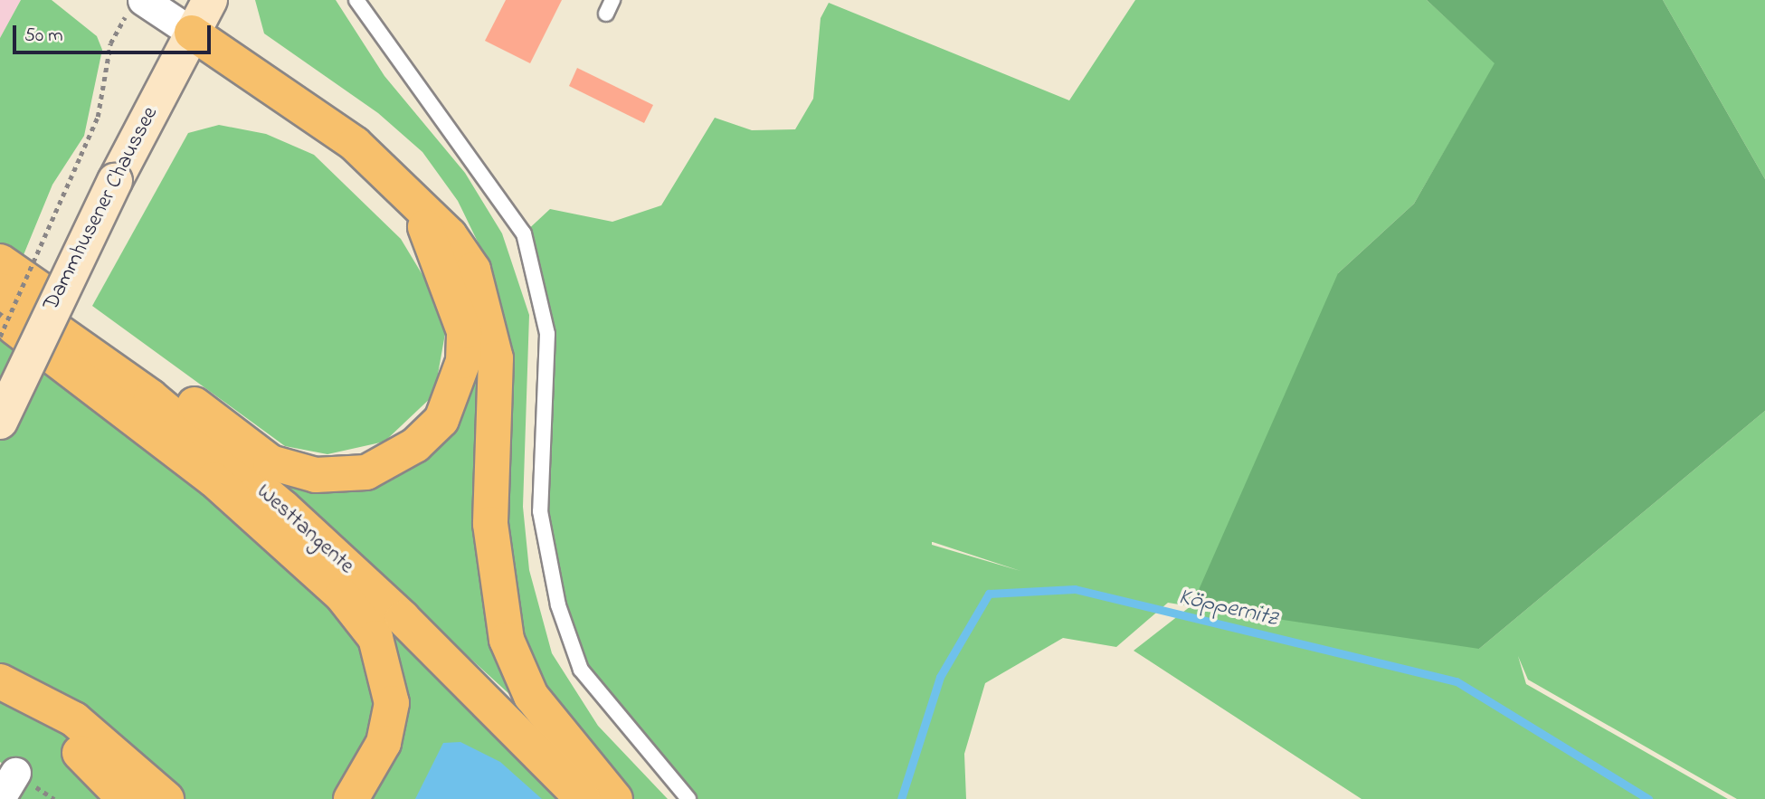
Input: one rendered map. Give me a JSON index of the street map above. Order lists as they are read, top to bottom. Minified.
{"streets":{"highway":["Westtangente"],"main road":["Dammhusener Chaussee"]},"water":["Köppernitz"],"scale_bar":"50 m"}
